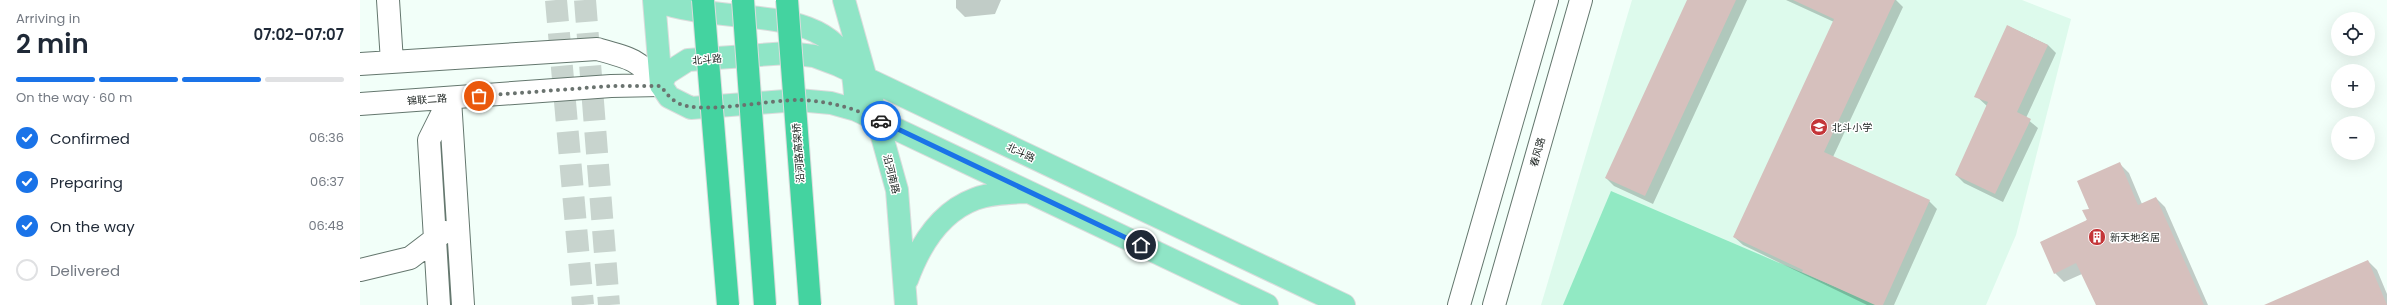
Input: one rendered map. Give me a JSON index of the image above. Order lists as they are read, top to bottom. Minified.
{"streets":{"highway":["沿河路高架桥"],"main road":["北斗路","沿河南路"],"street":["锦联二路","春风路"]},"crossings":[["北斗路","锦联二路"],["北斗路","沿河南路"]],"places":{"school or university":["北斗小学"],"building":["新天地名居"]},"page":{"heading":["2 min","Arriving in","07:02–07:07"],"map_buttons":["+","−"],"bar":"On the way · 60 m","list":[["Confirmed","06:36"],["Preparing","06:37"],["On the way","06:48"],"Delivered"]}}
